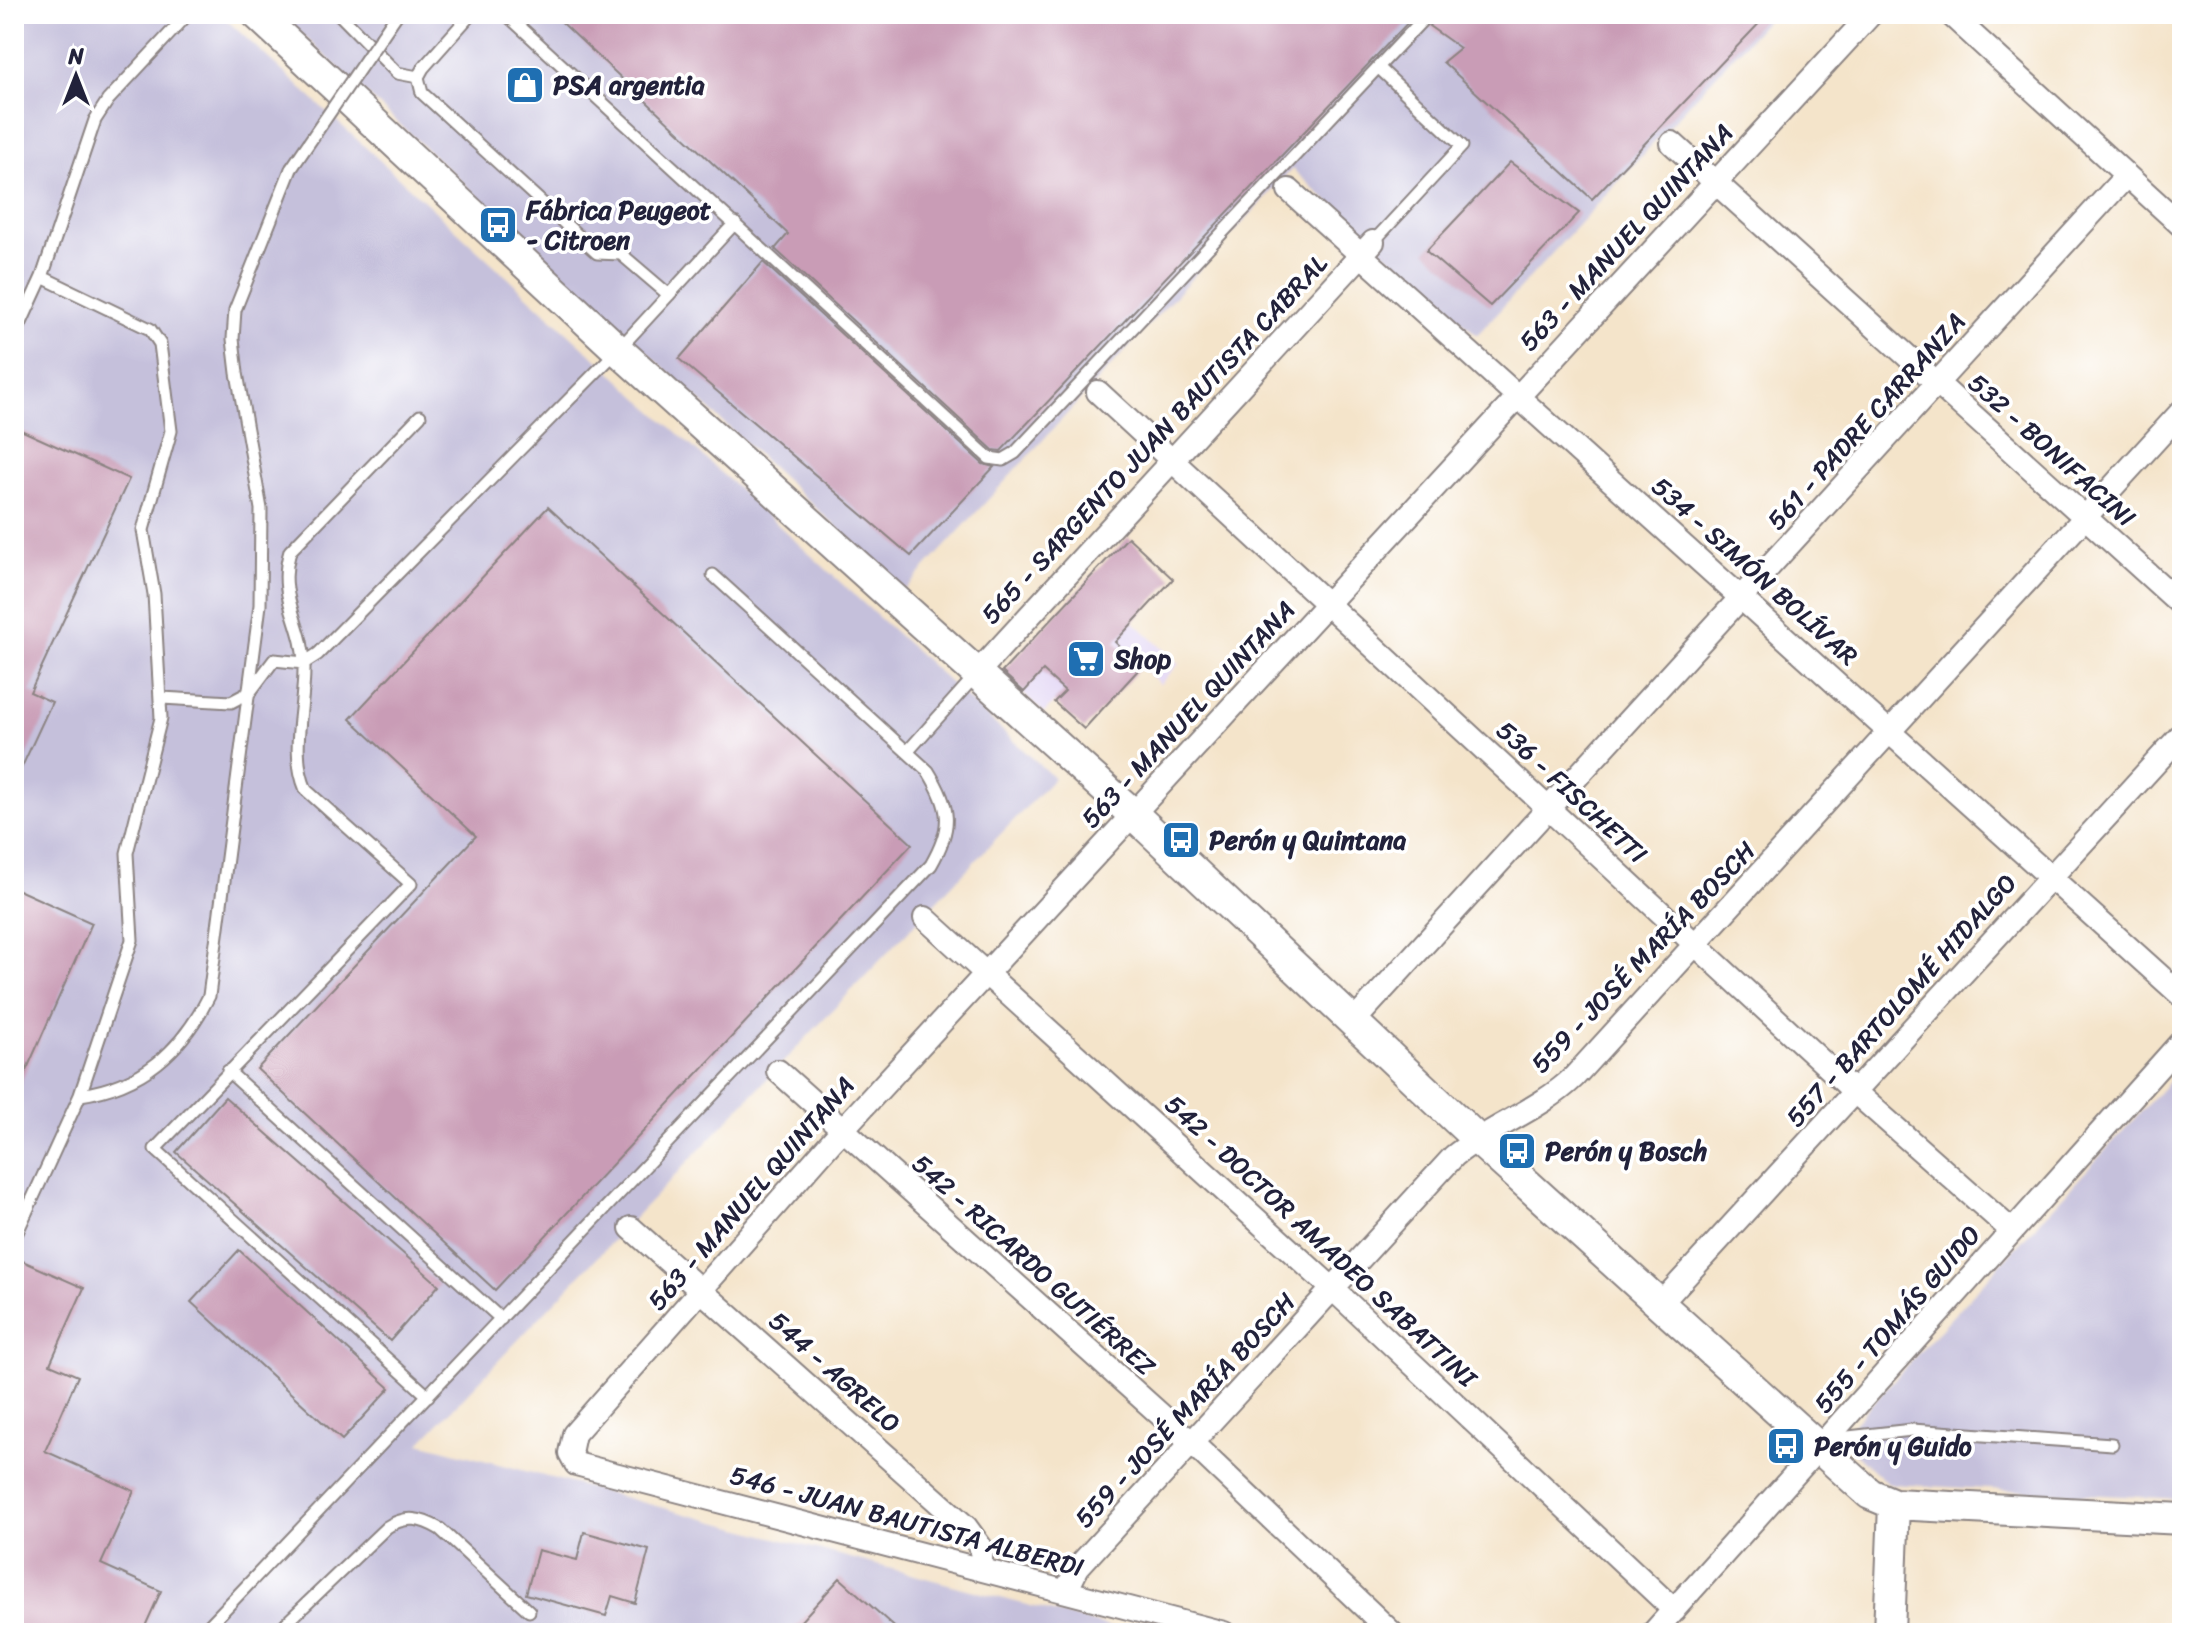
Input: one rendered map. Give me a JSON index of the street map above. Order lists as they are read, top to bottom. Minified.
{"streets":{"street":["563 - MANUEL QUINTANA","561 - PADRE CARRANZA","565 - SARGENTO JUAN BAUTISTA CABRAL","532 - BONIFACINI","534 - SIMÓN BOLÍVAR","536 - FISCHETTI","559 - JOSÉ MARÍA BOSCH","557 - BARTOLOMÉ HIDALGO","542 - DOCTOR AMADEO SABATTINI","542 - RICARDO GUTIÉRREZ","555 - TOMÁS GUIDO","544 - AGRELO","546 - JUAN BAUTISTA ALBERDI"]},"crossings":[["563 - MANUEL QUINTANA","532 - BONIFACINI"],["563 - MANUEL QUINTANA","534 - SIMÓN BOLÍVAR"],["563 - MANUEL QUINTANA","536 - FISCHETTI"],["563 - MANUEL QUINTANA","542 - DOCTOR AMADEO SABATTINI"],["563 - MANUEL QUINTANA","542 - RICARDO GUTIÉRREZ"],["563 - MANUEL QUINTANA","544 - AGRELO"],["563 - MANUEL QUINTANA","546 - JUAN BAUTISTA ALBERDI"],["561 - PADRE CARRANZA","532 - BONIFACINI"],["561 - PADRE CARRANZA","534 - SIMÓN BOLÍVAR"],["561 - PADRE CARRANZA","536 - FISCHETTI"],["565 - SARGENTO JUAN BAUTISTA CABRAL","534 - SIMÓN BOLÍVAR"],["565 - SARGENTO JUAN BAUTISTA CABRAL","536 - FISCHETTI"],["532 - BONIFACINI","559 - JOSÉ MARÍA BOSCH"],["534 - SIMÓN BOLÍVAR","559 - JOSÉ MARÍA BOSCH"],["534 - SIMÓN BOLÍVAR","557 - BARTOLOMÉ HIDALGO"],["536 - FISCHETTI","559 - JOSÉ MARÍA BOSCH"],["536 - FISCHETTI","557 - BARTOLOMÉ HIDALGO"],["536 - FISCHETTI","555 - TOMÁS GUIDO"],["559 - JOSÉ MARÍA BOSCH","542 - DOCTOR AMADEO SABATTINI"],["559 - JOSÉ MARÍA BOSCH","542 - RICARDO GUTIÉRREZ"],["559 - JOSÉ MARÍA BOSCH","546 - JUAN BAUTISTA ALBERDI"],["542 - DOCTOR AMADEO SABATTINI","555 - TOMÁS GUIDO"],["544 - AGRELO","546 - JUAN BAUTISTA ALBERDI"]],"places":{"shop":["PSA argentia"],"bus stop":["Fábrica Peugeot - Citroen","Perón y Quintana","Perón y Bosch","Perón y Guido"],"supermarket":["Shop"]},"north":"top"}
